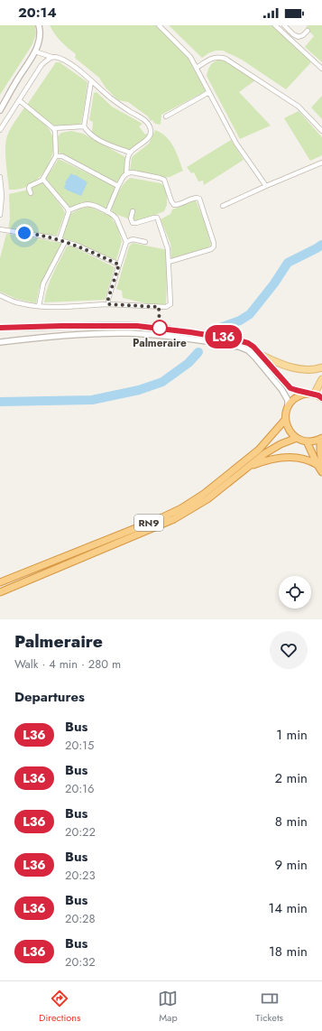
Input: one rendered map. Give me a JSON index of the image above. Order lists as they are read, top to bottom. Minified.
{"streets":{"highway":["RN9"]},"places":["Palmeraire"],"lines":["bus line L36"],"page":{"status":"20:14","on_map":"L36","heading":[["Palmeraire","Walk · 4 min · 280 m"],"Departures"],"list":[{"mark":"L36","name":"Bus","note":"20:15","value":"1 min"},{"mark":"L36","name":"Bus","note":"20:16","value":"2 min"},{"mark":"L36","name":"Bus","note":"20:22","value":"8 min"},{"mark":"L36","name":"Bus","note":"20:23","value":"9 min"},{"mark":"L36","name":"Bus","note":"20:28","value":"14 min"},{"mark":"L36","name":"Bus","note":"20:32","value":"18 min"}],"tabs":["Directions","Map","Tickets"]}}
